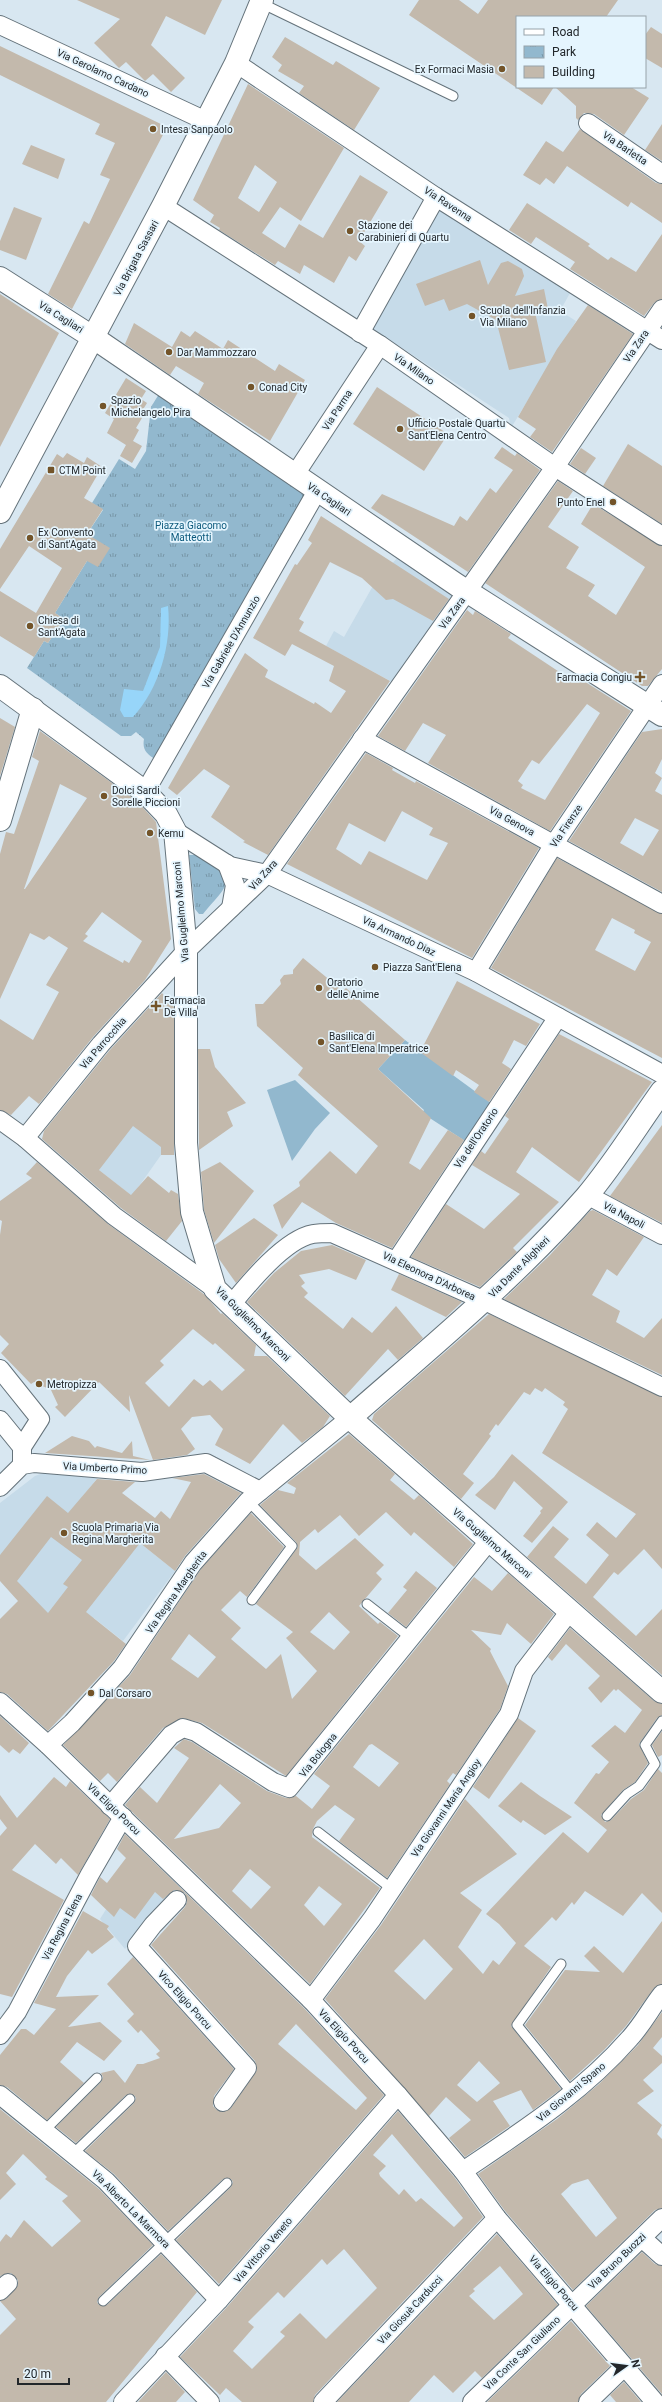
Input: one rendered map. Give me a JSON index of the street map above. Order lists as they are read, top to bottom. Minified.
{"streets":{"street":["Via Gerolamo Cardano","Via Barletta","Via Ravenna","Via Brigata Sassari","Via Cagliari","Via Zara","Via Milano","Via Parma","Via Gabriele D'Annunzio","Via Genova","Via Firenze","Via Guglielmo Marconi","Via Armando Diaz","Via Parrocchia","Via dell'Oratorio","Via Napoli","Via Dante Alighieri","Via Eleonora D'Arborea","Via Umberto Primo","Via Regina Margherita","Via Bologna","Via Giovanni Maria Angioy","Via Eligio Porcu","Via Regina Elena","Vico Eligio Porcu","Via Giovanni Spano","Via Alberto La Marmora","Via Vittorio Veneto","Via Bruno Buozzi","Via Giosuè Carducci","Via Conte San Giuliano"]},"crossings":[["Via Gerolamo Cardano","Via Brigata Sassari"],["Via Ravenna","Via Brigata Sassari"],["Via Ravenna","Via Zara"],["Via Brigata Sassari","Via Cagliari"],["Via Brigata Sassari","Via Milano"],["Via Cagliari","Via Zara"],["Via Cagliari","Via Parma"],["Via Cagliari","Via Gabriele D'Annunzio"],["Via Cagliari","Via Firenze"],["Via Zara","Via Milano"],["Via Zara","Via Genova"],["Via Zara","Via Guglielmo Marconi"],["Via Zara","Via Armando Diaz"],["Via Zara","Via Parrocchia"],["Via Milano","Via Parma"],["Via Gabriele D'Annunzio","Via Guglielmo Marconi"],["Via Genova","Via Firenze"],["Via Firenze","Via Armando Diaz"],["Via Guglielmo Marconi","Via Armando Diaz"],["Via Guglielmo Marconi","Via Parrocchia"],["Via Guglielmo Marconi","Via Dante Alighieri"],["Via Guglielmo Marconi","Via Eleonora D'Arborea"],["Via Guglielmo Marconi","Via Regina Margherita"],["Via Guglielmo Marconi","Via Bologna"],["Via Guglielmo Marconi","Via Giovanni Maria Angioy"],["Via Armando Diaz","Via dell'Oratorio"],["Via dell'Oratorio","Via Eleonora D'Arborea"],["Via Napoli","Via Dante Alighieri"],["Via Dante Alighieri","Via Eleonora D'Arborea"],["Via Dante Alighieri","Via Regina Margherita"],["Via Umberto Primo","Via Regina Margherita"],["Via Regina Margherita","Via Eligio Porcu"],["Via Bologna","Via Eligio Porcu"],["Via Bologna","Via Regina Elena"],["Via Giovanni Maria Angioy","Via Eligio Porcu"],["Via Eligio Porcu","Via Regina Elena"],["Via Eligio Porcu","Vico Eligio Porcu"],["Via Eligio Porcu","Via Giovanni Spano"],["Via Eligio Porcu","Via Vittorio Veneto"],["Via Eligio Porcu","Via Bruno Buozzi"],["Via Eligio Porcu","Via Giosuè Carducci"],["Via Eligio Porcu","Via Conte San Giuliano"],["Via Alberto La Marmora","Via Vittorio Veneto"],["Via Bruno Buozzi","Via Conte San Giuliano"]],"parks":["Piazza Giacomo Matteotti"],"places":{"other":["Ex Formaci Masia","Intesa Sanpaolo","Stazione dei Carabinieri di Quartu","Scuola dell'Infanzia Via Milano","Dar Mammozzaro","Conad City","Spazio Michelangelo Pira","Ufficio Postale Quartu Sant'Elena Centro","Punto Enel","Ex Convento di Sant'Agata","Chiesa di Sant'Agata","Dolci Sardi Sorelle Piccioni","Kemu","Piazza Sant'Elena","Oratorio delle Anime","Basilica di Sant'Elena Imperatrice","Metropizza","Scuola Primaria Via Regina Margherita","Dal Corsaro"],"transit":["CTM Point"],"health":["Farmacia Congiu","Farmacia De Villa"]},"legend":["Road","Park","Building"],"scale_bar":"20 m","north":"right"}
